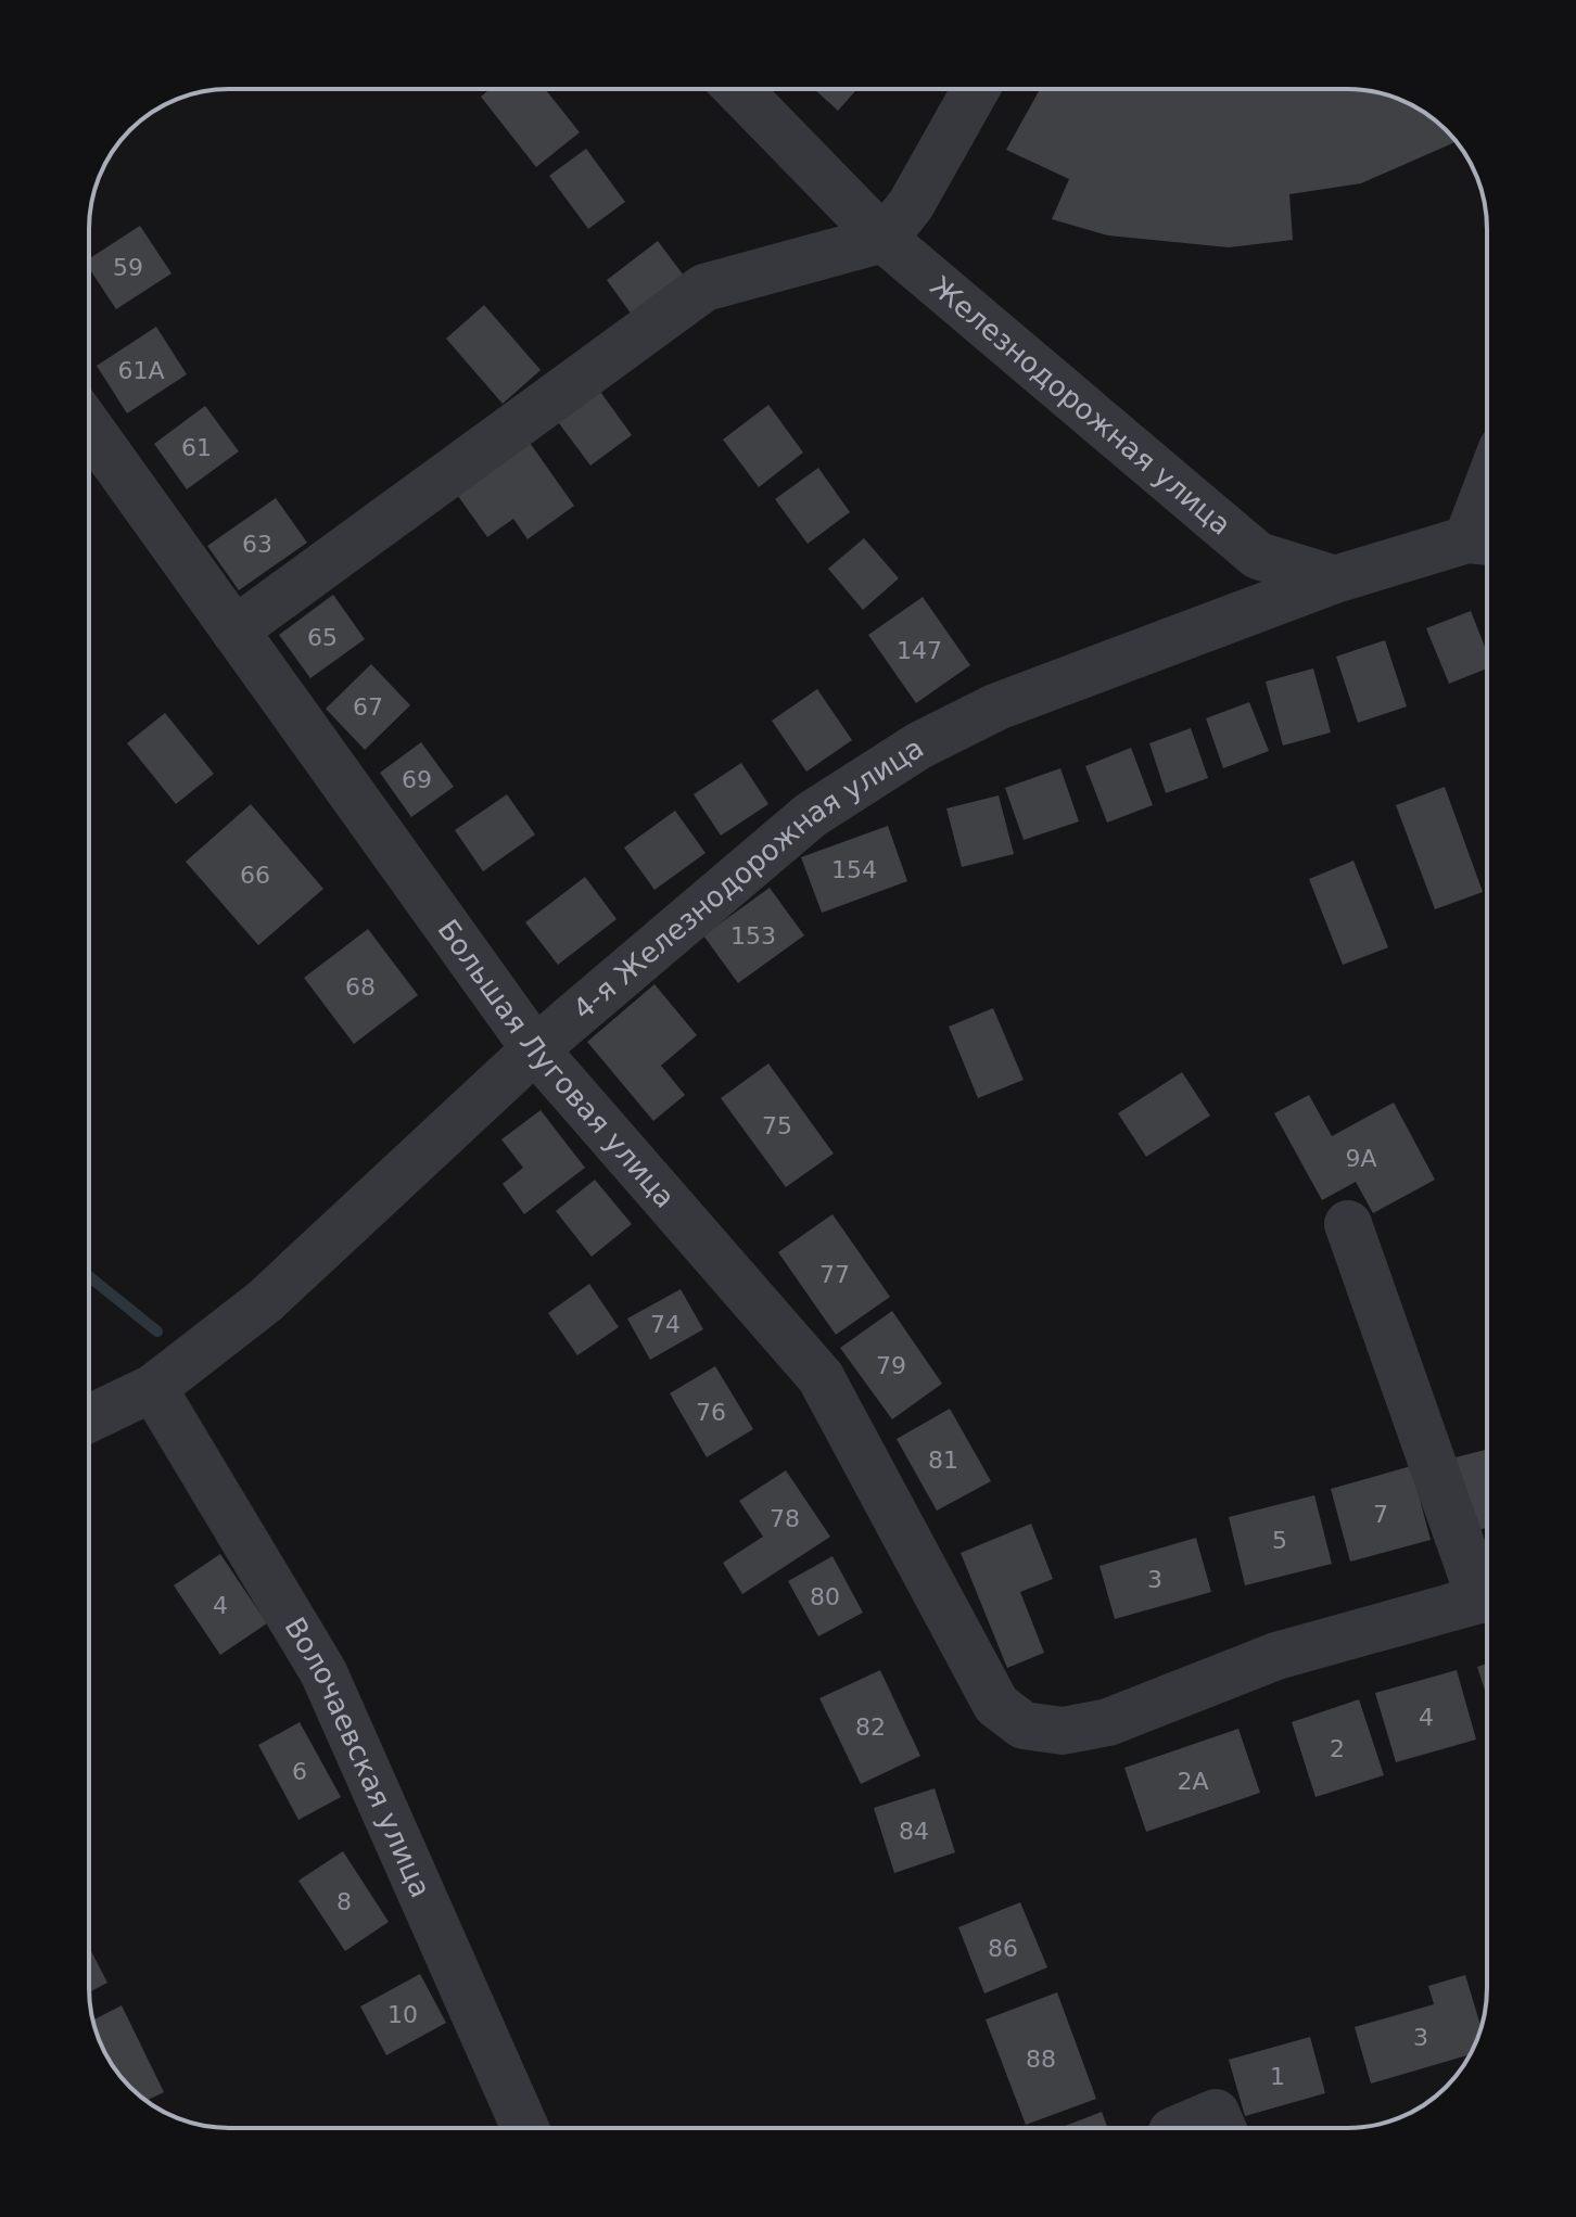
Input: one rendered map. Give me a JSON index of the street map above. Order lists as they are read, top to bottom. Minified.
{"streets":{"street":["Железнодорожная улица","4-я Железнодорожная улица","Большая Луговая улица","Волочаевская улица"]},"crossings":[["Железнодорожная улица","4-я Железнодорожная улица"],["4-я Железнодорожная улица","Большая Луговая улица"],["4-я Железнодорожная улица","Волочаевская улица"]],"house_numbers":["59","61А","61","63","65","147","67","69","154","66","153","68","75","9А","77","74","79","76","81","7","78","5","3","80","4","4","82","2","6","2А","84","8","86","10","3","88","1"]}
